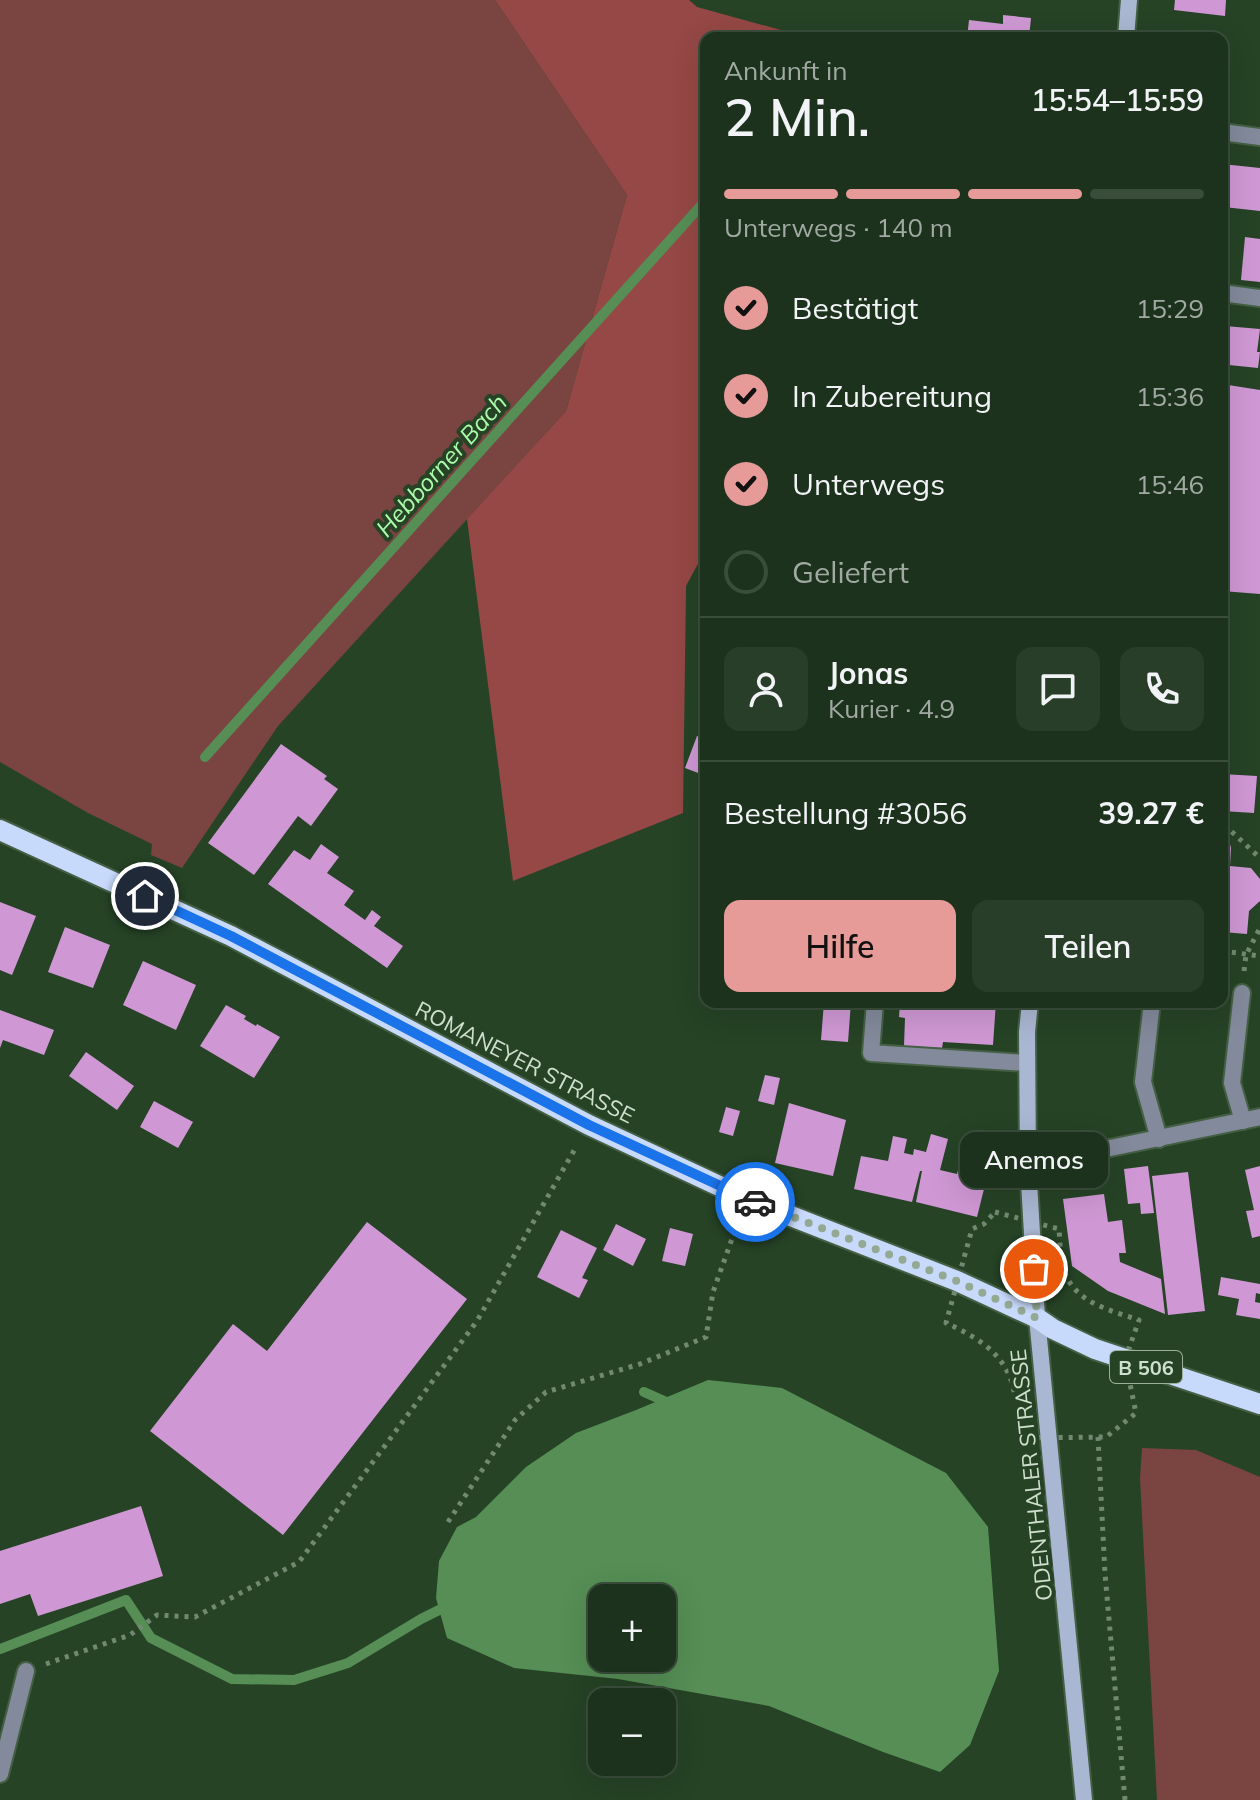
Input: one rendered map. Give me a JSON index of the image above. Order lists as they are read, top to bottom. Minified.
{"streets":{"main road":["ROMANEYER STRASSE","B 506","ODENTHALER STRASSE"]},"crossings":[["ROMANEYER STRASSE","B 506"],["ROMANEYER STRASSE","ODENTHALER STRASSE"],["B 506","ODENTHALER STRASSE"]],"water":["Hebborner Bach"],"places":["Anemos"],"page":{"heading":["2 Min.","Ankunft in","15:54–15:59"],"panel":["Jonas","Kurier · 4.9","Bestellung #3056","39.27 €"],"bar":"Unterwegs · 140 m","list":[["Bestätigt","15:29"],["In Zubereitung","15:36"],["Unterwegs","15:46"],"Geliefert"],"buttons":["Hilfe","Teilen"],"bubble":"Anemos","map_buttons":["+","−"]}}
